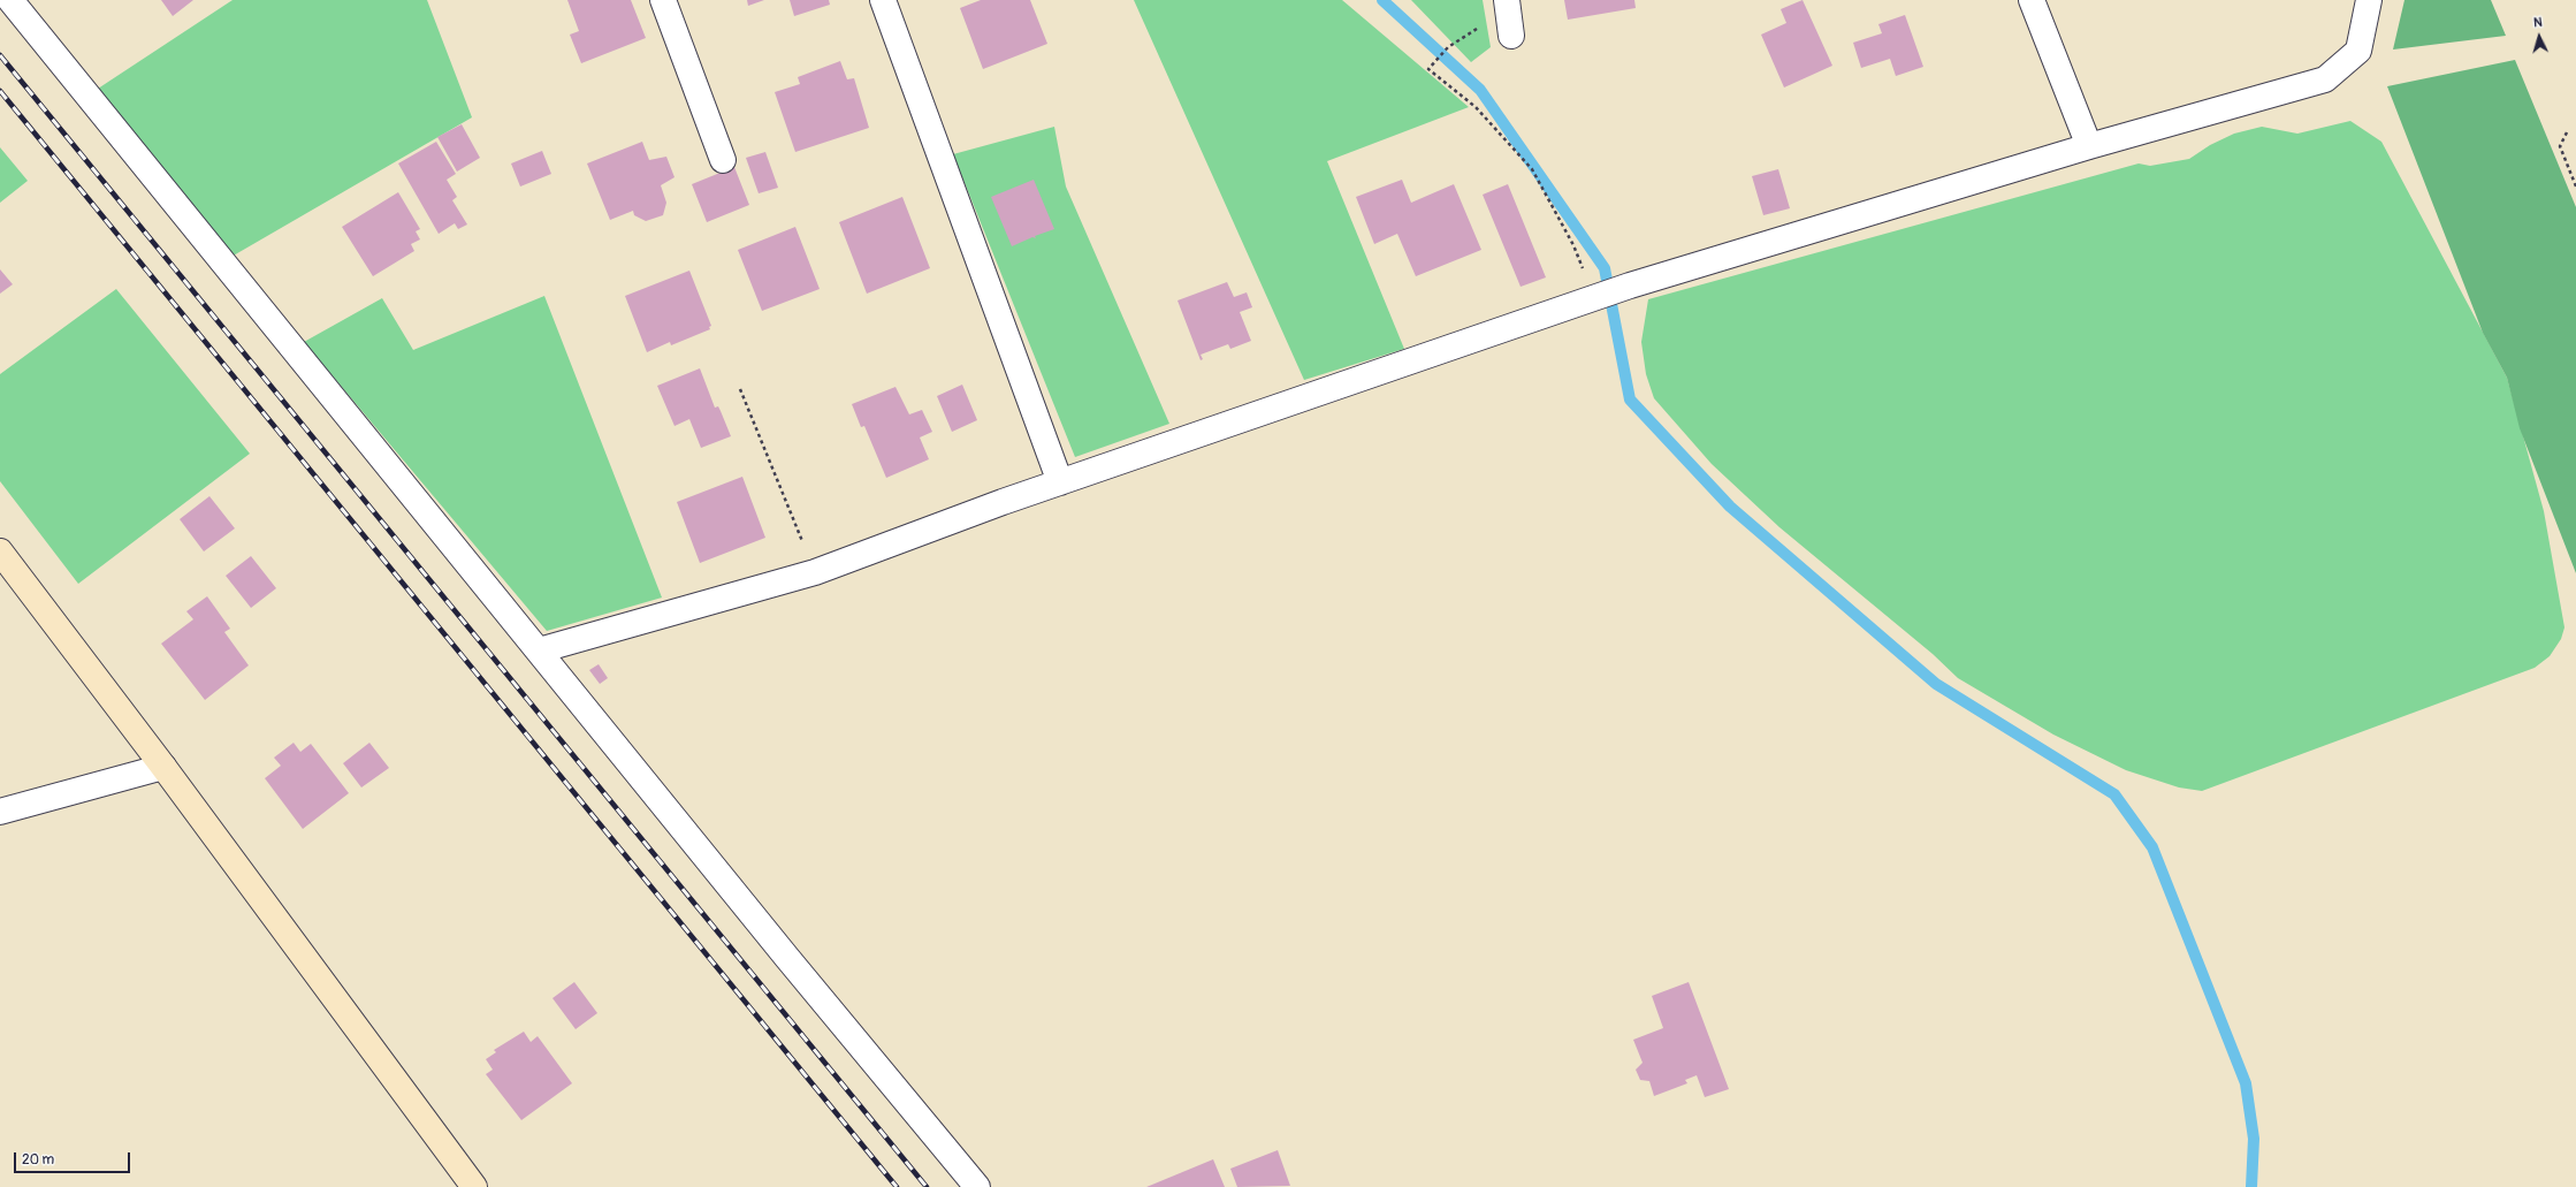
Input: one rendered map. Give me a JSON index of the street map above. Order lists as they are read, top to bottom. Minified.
{"scale_bar":"20 m","north":"top"}
